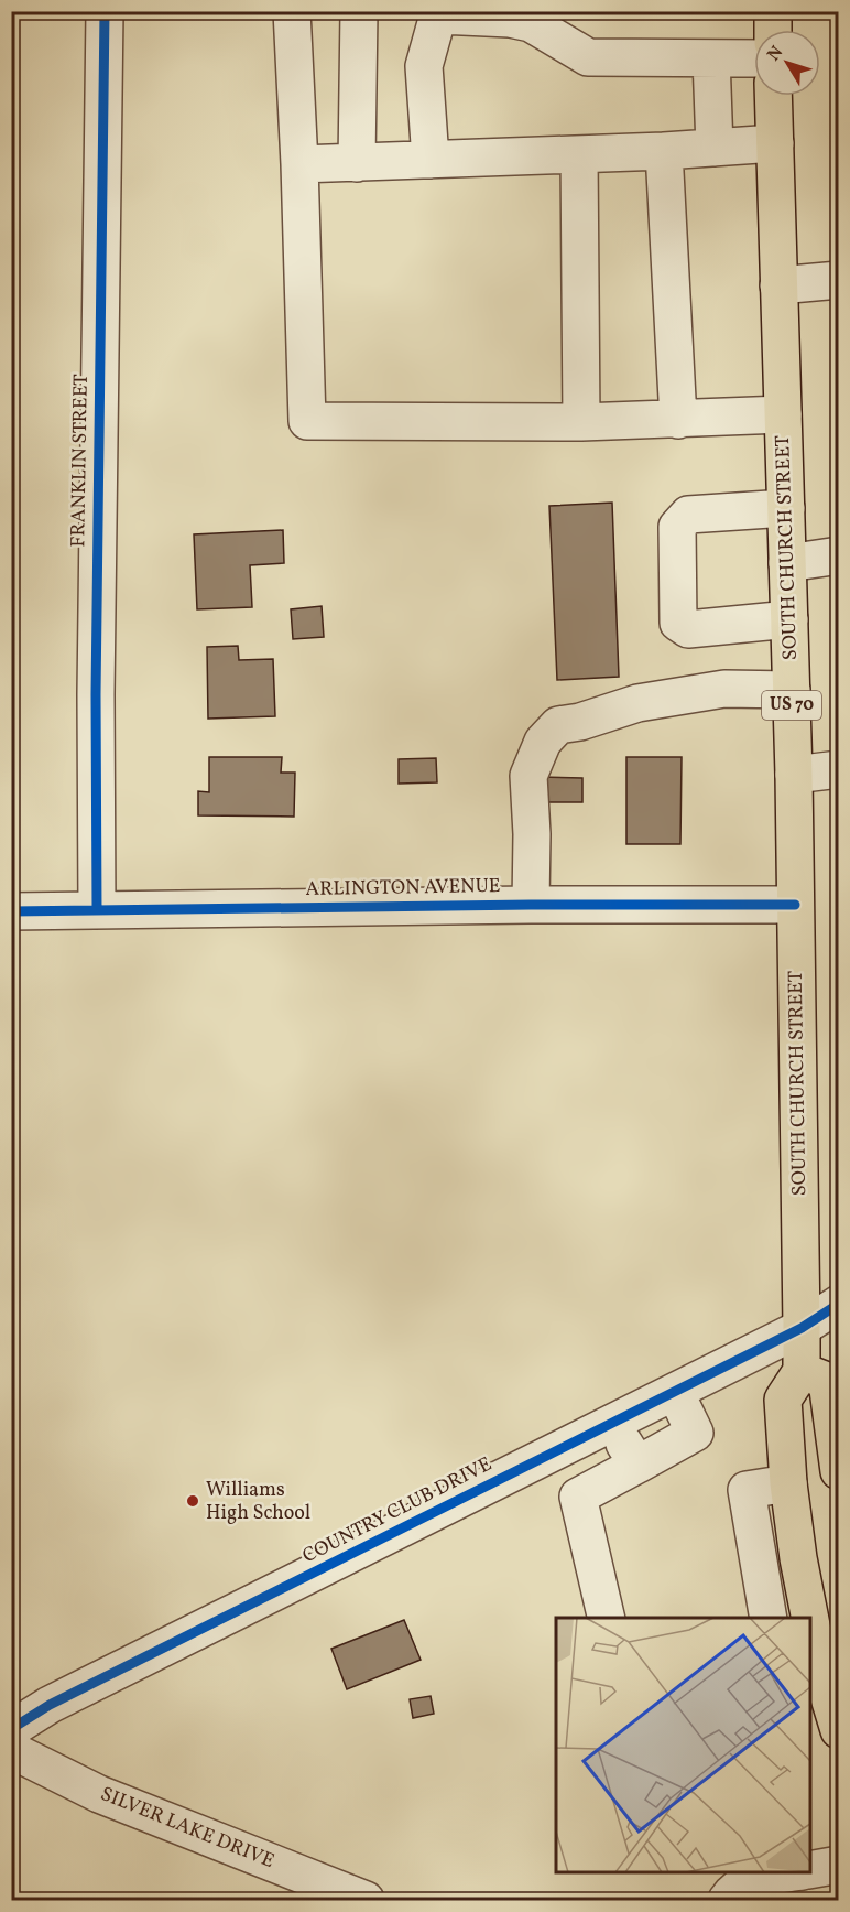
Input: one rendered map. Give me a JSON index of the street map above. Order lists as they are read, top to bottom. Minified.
{"streets":{"main road":["SOUTH CHURCH STREET","US 70"],"street":["FRANKLIN STREET","ARLINGTON AVENUE","COUNTRY CLUB DRIVE","SILVER LAKE DRIVE"]},"crossings":[["FRANKLIN STREET","ARLINGTON AVENUE"],["SOUTH CHURCH STREET","ARLINGTON AVENUE"],["SOUTH CHURCH STREET","COUNTRY CLUB DRIVE"]],"places":["Williams High School"],"north":"top left"}
